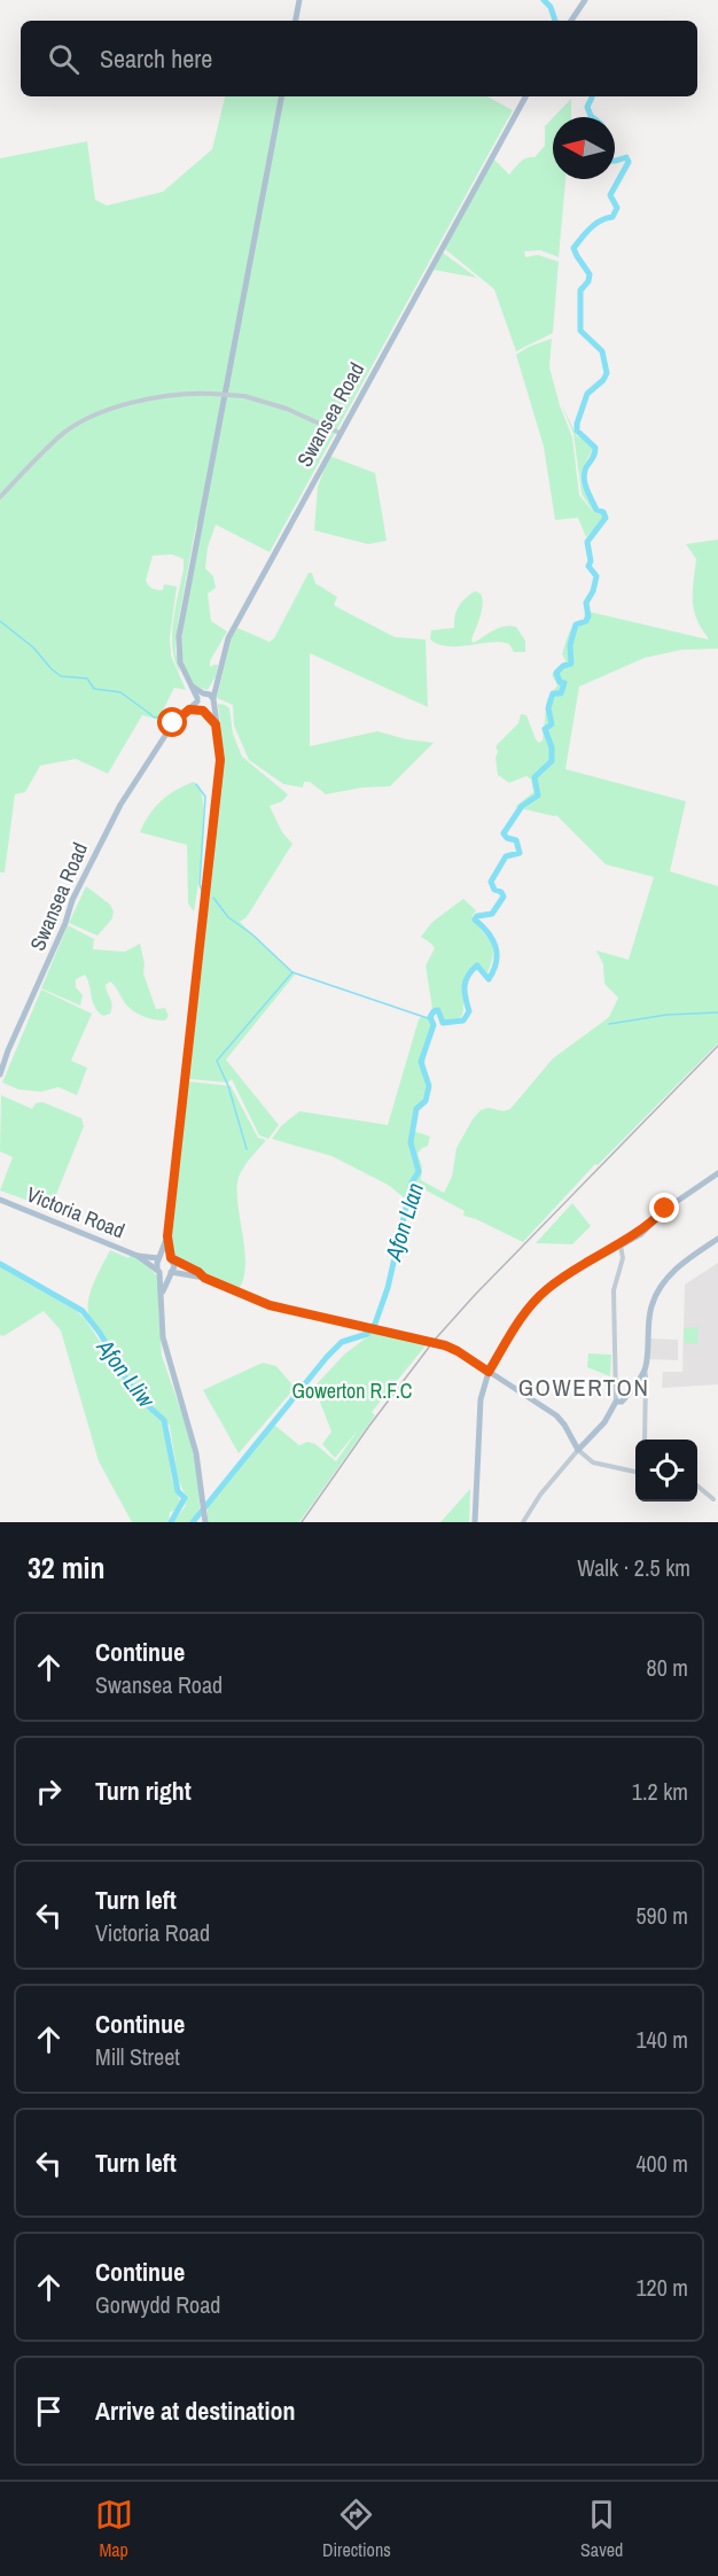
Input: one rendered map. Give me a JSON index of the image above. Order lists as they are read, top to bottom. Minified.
{"streets":{"main road":["Swansea Road","Victoria Road"]},"districts":["GOWERTON"],"water":["Afon Llan","Afon Lliw"],"parks":["Gowerton R.F.C"],"north":"left","page":{"search":"Search here","heading":["32 min","Walk · 2.5 km"],"list":[["Continue","Swansea Road","80 m"],["Turn right","1.2 km"],["Turn left","Victoria Road","590 m"],["Continue","Mill Street","140 m"],["Turn left","400 m"],["Continue","Gorwydd Road","120 m"],"Arrive at destination"],"nav":["Map","Directions","Saved"]}}
